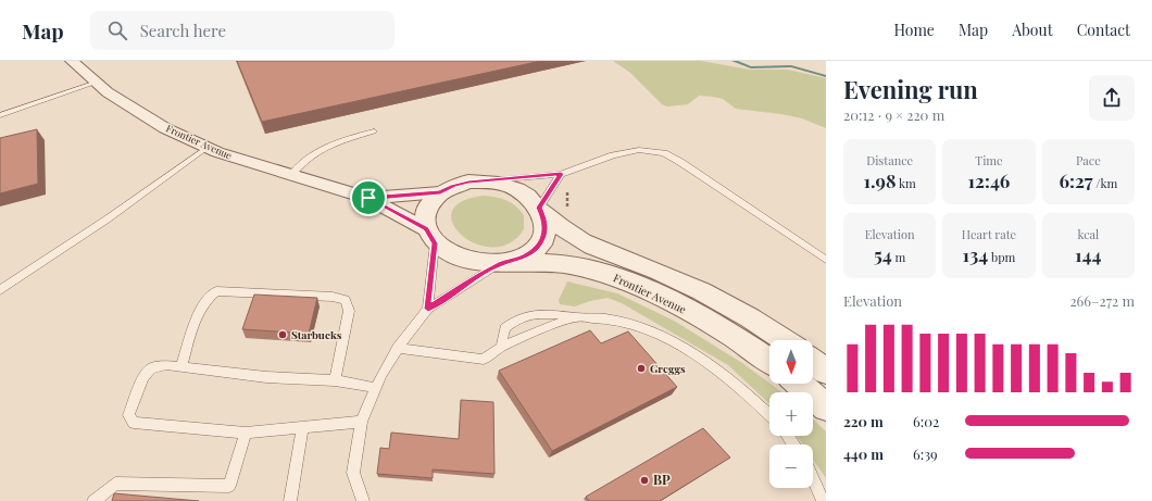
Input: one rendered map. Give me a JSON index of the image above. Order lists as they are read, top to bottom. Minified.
{"streets":{"street":["Frontier Avenue"]},"places":["Starbucks","Greggs","BP"],"north":"bottom","page":{"header":"Map","search":"Search here","nav":["Home","Map","About","Contact"],"heading":["Evening run","20:12 · 9 × 220 m"],"stats":[["Distance","1.98 km"],["Time","12:46"],["Pace","6:27 /km"],["Elevation","54 m"],["Heart rate","134 bpm"],["kcal","144"]],"chart":["Elevation","266–272 m"],"map_buttons":["+","−"],"list":[{"name":"220 m","note":"6:02"},{"name":"440 m","note":"6:39"}]}}
